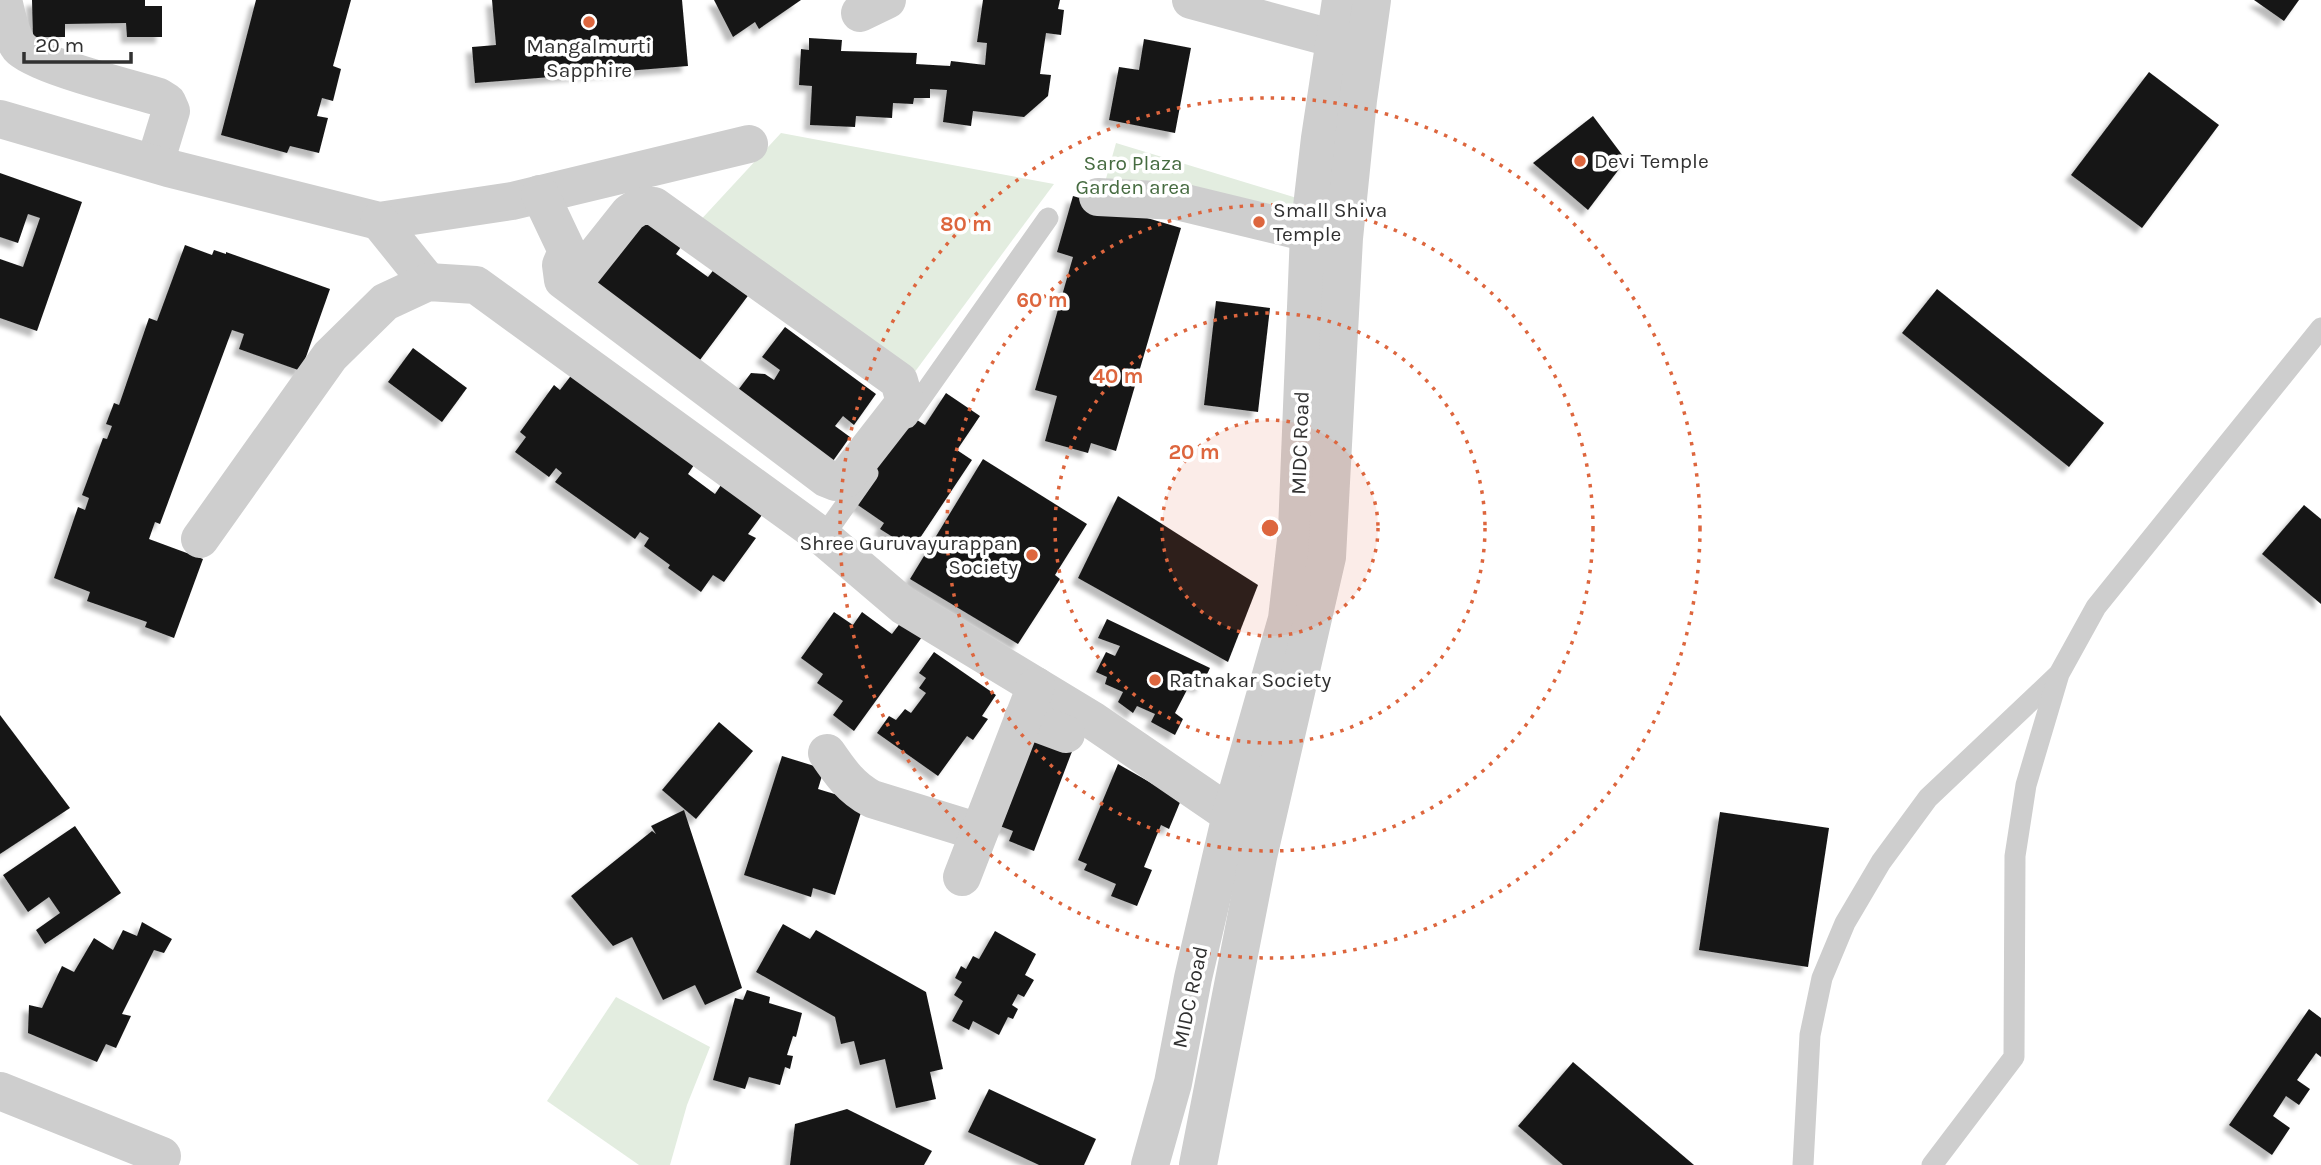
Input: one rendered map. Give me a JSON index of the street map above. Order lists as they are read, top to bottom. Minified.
{"streets":{"street":["MIDC Road"]},"parks":["Saro Plaza Garden area"],"places":["Mangalmurti Sapphire","Devi Temple","Small Shiva Temple","Shree Guruvayurappan Society","Ratnakar Society"],"scale_bar":"20 m","rings":["80 m","60 m","40 m","20 m"]}
